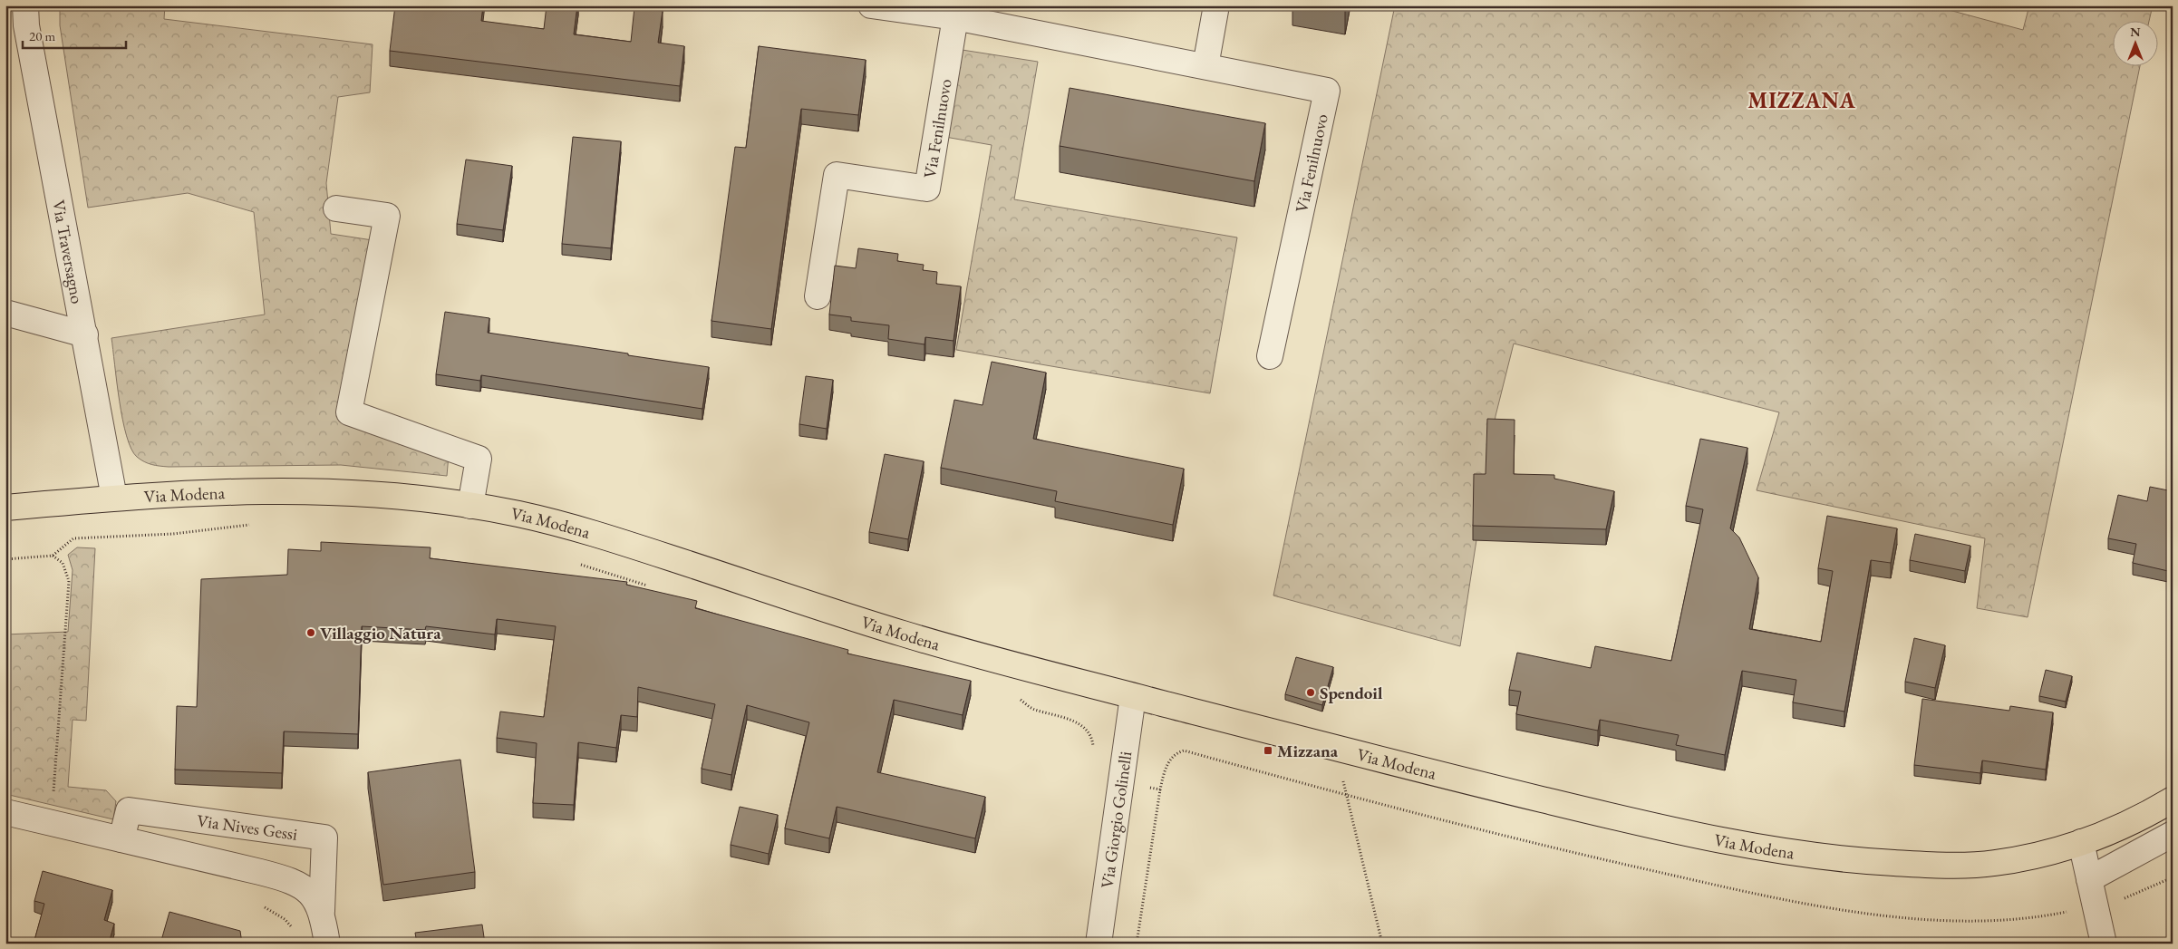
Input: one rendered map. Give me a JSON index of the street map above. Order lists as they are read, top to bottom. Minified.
{"streets":{"main road":["Via Modena"],"street":["Via Fenilnuovo","Via Traversagno","Via Giorgio Golinelli","Via Nives Gessi"]},"crossings":[["Via Traversagno","Via Modena"],["Via Modena","Via Giorgio Golinelli"]],"districts":["MIZZANA"],"places":{"other":["Villaggio Natura","Spendoil"],"transit":["Mizzana"]},"scale_bar":"20 m","north":"top"}
